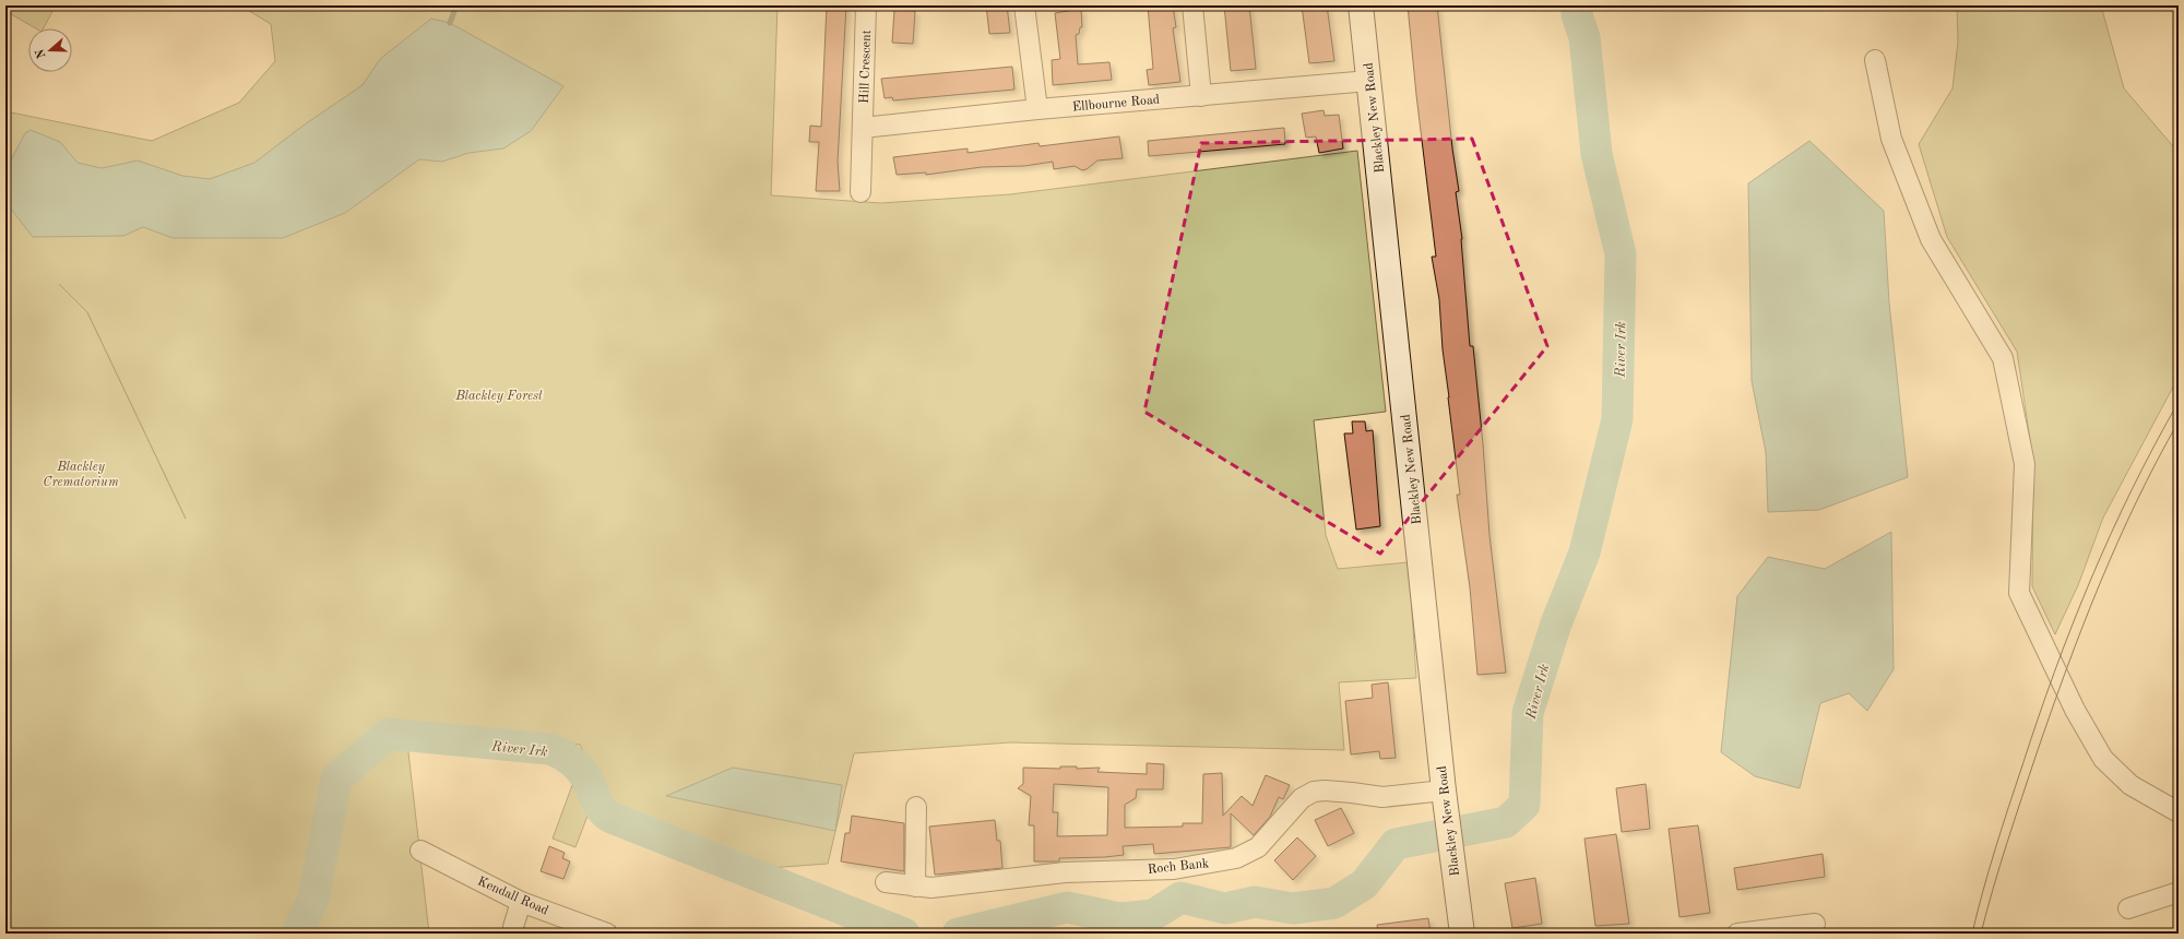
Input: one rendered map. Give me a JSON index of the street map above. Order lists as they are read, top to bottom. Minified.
{"streets":{"street":["Hill Crescent","Ellbourne Road","Blackley New Road","Roch Bank","Kendall Road"]},"crossings":[["Hill Crescent","Ellbourne Road"],["Ellbourne Road","Blackley New Road"],["Blackley New Road","Roch Bank"]],"water":["River Irk"],"parks":["Blackley Forest","Blackley Crematorium"],"north":"left"}
